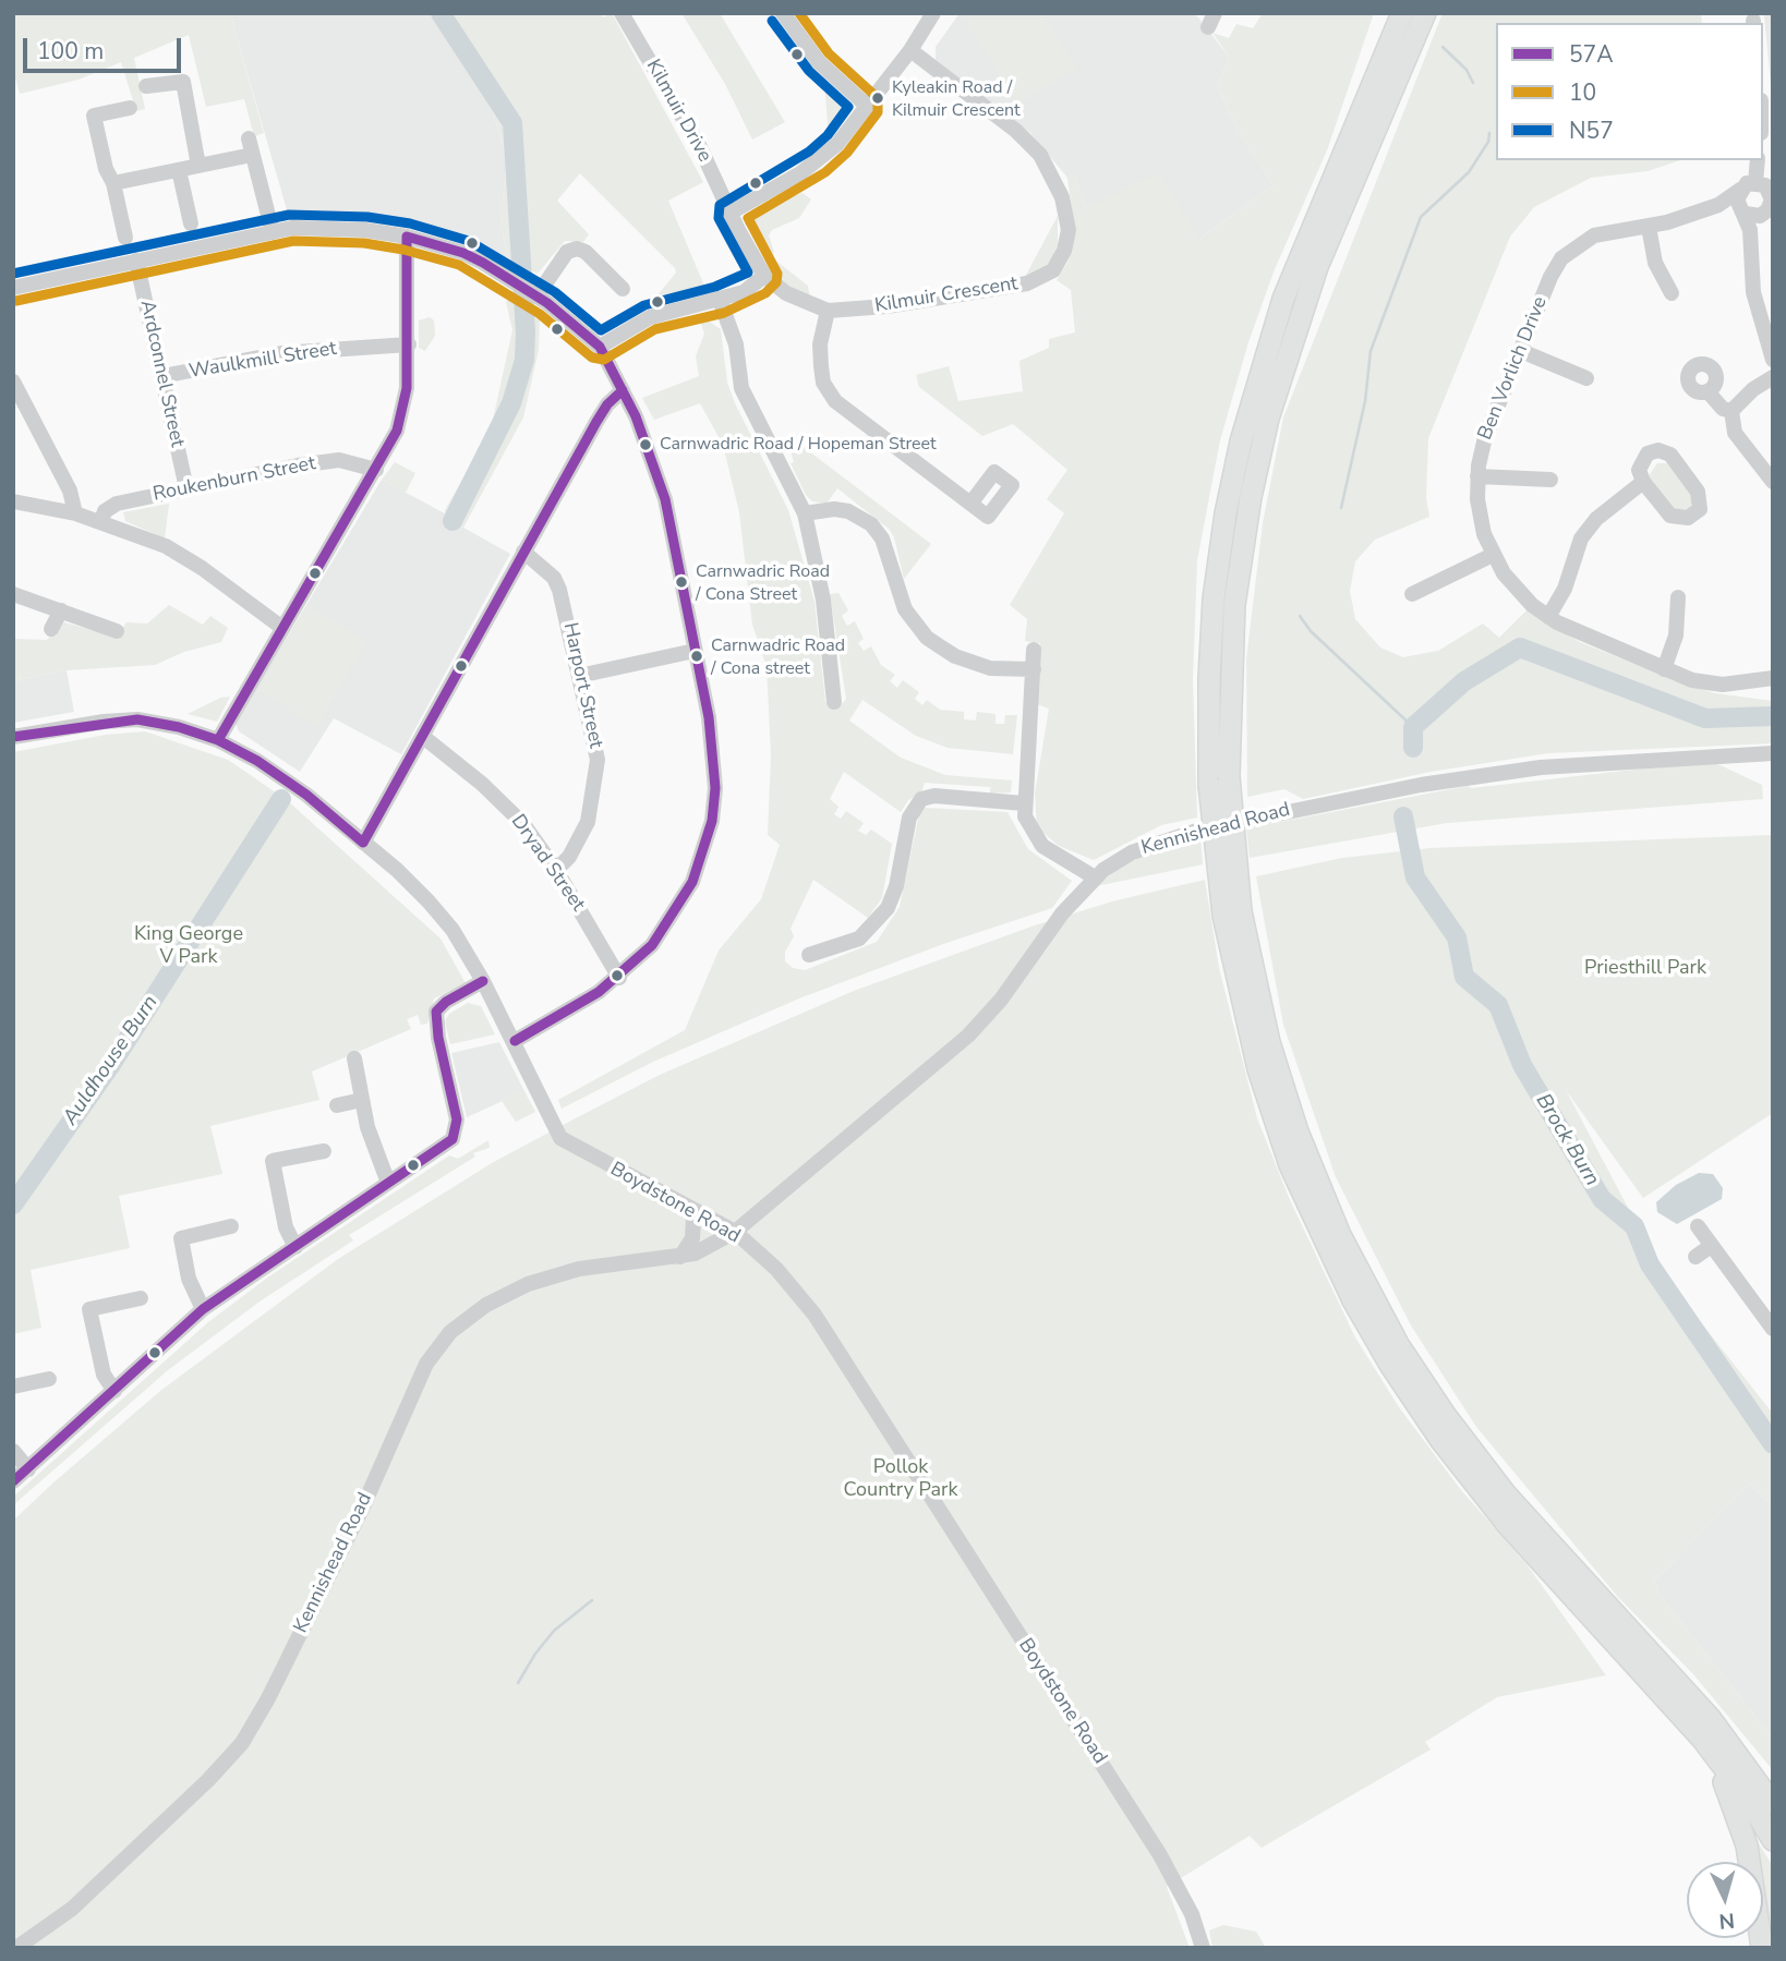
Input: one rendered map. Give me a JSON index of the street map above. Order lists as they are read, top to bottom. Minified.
{"streets":{"street":["Kilmuir Drive","Kilmuir Crescent","Waulkmill Street","Ben Vorlich Drive","Ardconnel Street","Roukenburn Street","Harport Street","Kennishead Road","Dryad Street","Boydstone Road"]},"crossings":[["Kilmuir Drive","Kilmuir Crescent"],["Waulkmill Street","Ardconnel Street"],["Ardconnel Street","Roukenburn Street"],["Harport Street","Dryad Street"],["Kennishead Road","Boydstone Road"]],"water":["Auldhouse Burn","Brock Burn"],"parks":["King George V Park","Priesthill Park","Pollok Country Park"],"places":["Kyleakin Road / Kilmuir Crescent","Carnwadric Road / Hopeman Street","Carnwadric Road / Cona Street","Carnwadric Road / Cona street"],"lines":["transit line 10","transit line N57","transit line 57A"],"legend":["57A","10","N57"],"scale_bar":"100 m","north":"bottom"}
